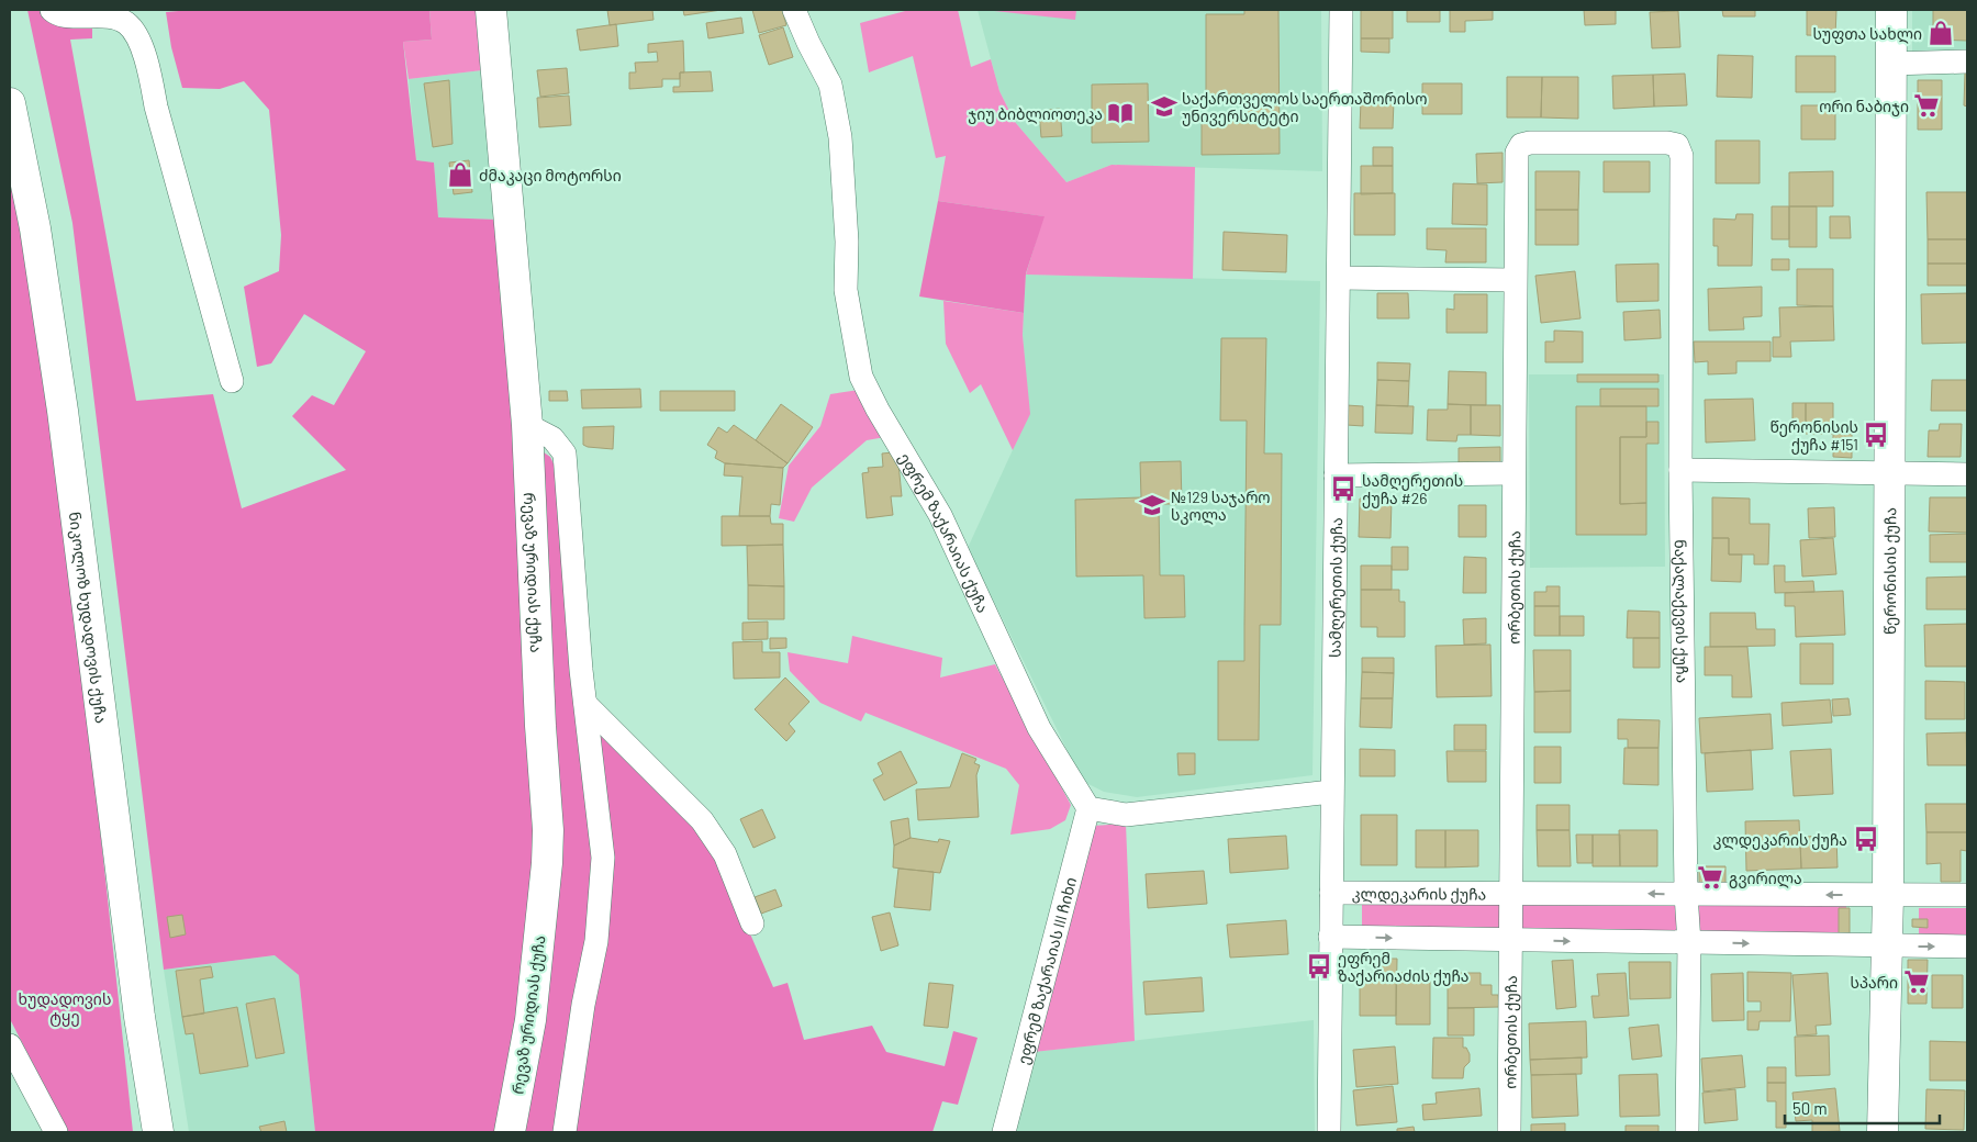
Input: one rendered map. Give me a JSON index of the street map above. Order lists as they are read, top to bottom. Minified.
{"streets":{"street":["ეფრემ ზაქარაიას ქუჩა","წერონისის ქუჩა","რევაზ ურიდიას ქუჩა","სამღერეთის ქუჩა","ორბეთის ქუჩა","ნაქალაქევის ქუჩა","ნიკოლოზ ხუდადოვის ქუჩა","კლდეკარის ქუჩა","ეფრემ ზაქარაიას III ჩიხი"]},"crossings":[["ეფრემ ზაქარაიას ქუჩა","ეფრემ ზაქარაიას III ჩიხი"],["წერონისის ქუჩა","კლდეკარის ქუჩა"],["სამღერეთის ქუჩა","კლდეკარის ქუჩა"],["ორბეთის ქუჩა","ნაქალაქევის ქუჩა"],["ორბეთის ქუჩა","კლდეკარის ქუჩა"],["ნაქალაქევის ქუჩა","კლდეკარის ქუჩა"]],"parks":["ხუდადოვის ტყე"],"places":{"shop":["სუფთა სახლი","ძმაკაცი მოტორსი"],"supermarket":["ორი ნაბიჯი","გვირილა","სპარი"],"school or university":["საქართველოს საერთაშორისო უნივერსიტეტი","№129 საჯარო სკოლა"],"library":["ჯიუ ბიბლიოთეკა"],"bus stop":["წერონისის ქუჩა #151","სამღერეთის ქუჩა #26","კლდეკარის ქუჩა","ეფრემ ზაქარიაძის ქუჩა"]},"scale_bar":"50 m"}
